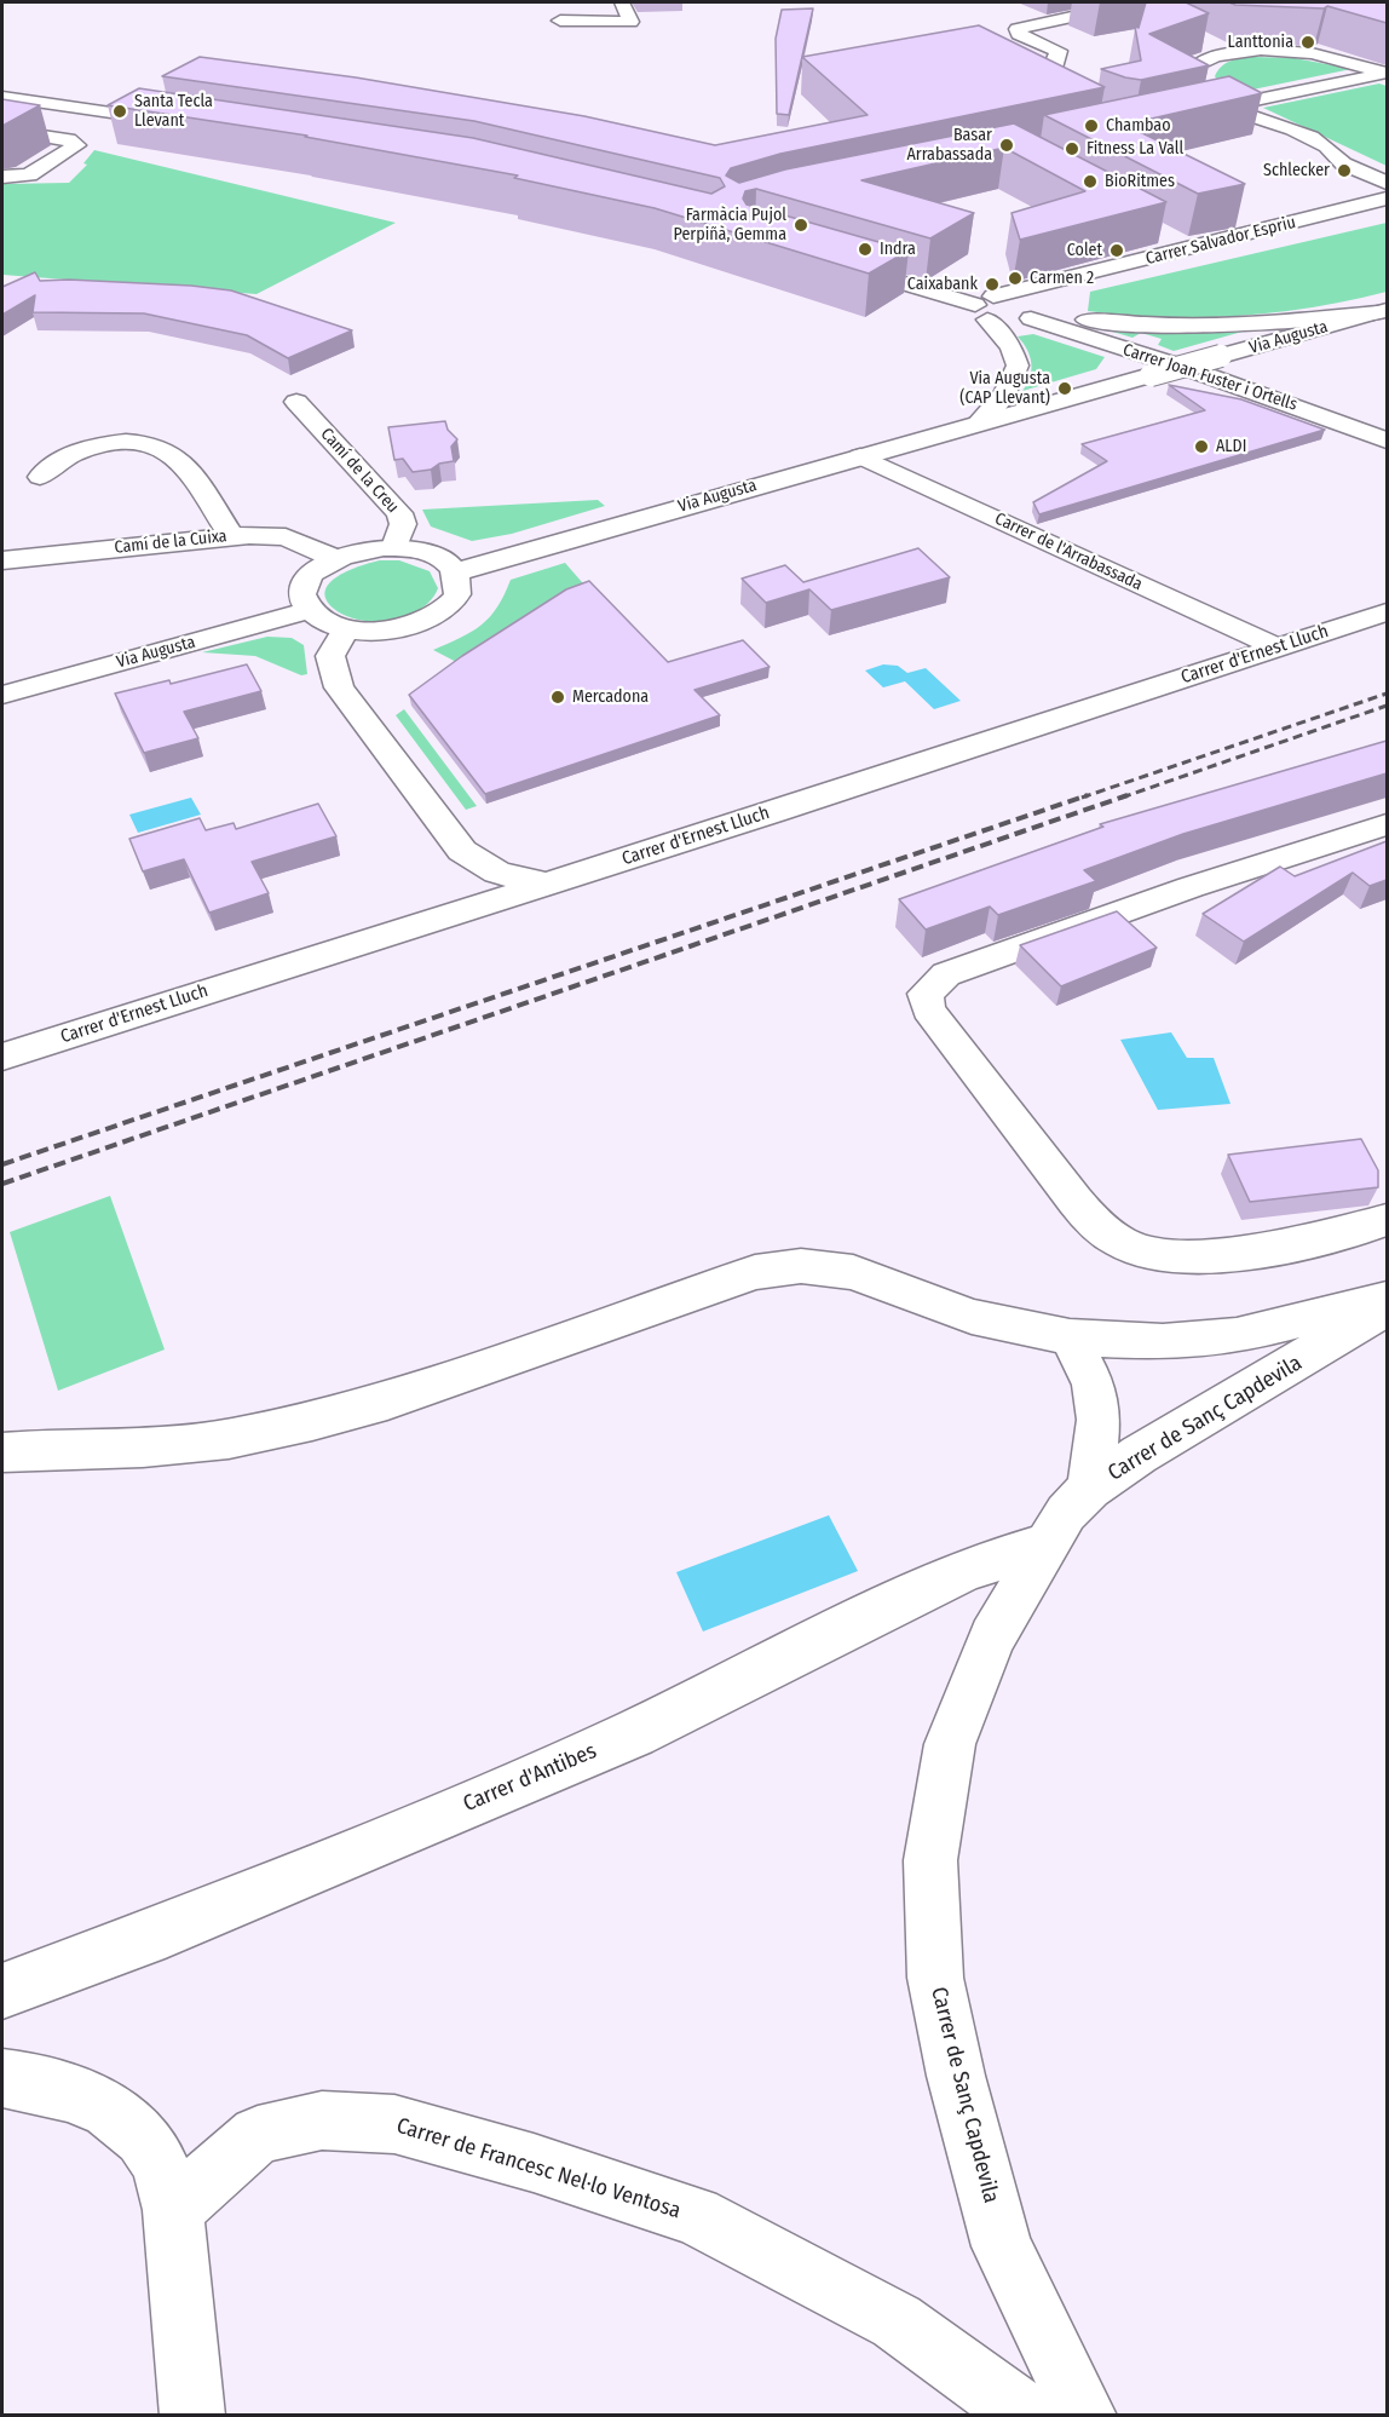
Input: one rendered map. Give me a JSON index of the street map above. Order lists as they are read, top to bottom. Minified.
{"streets":{"street":["Carrer Salvador Espriu","Via Augusta","Carrer Joan Fuster i Ortells","Camí de la Creu","Camí de la Cuixa","Carrer de l'Arrabassada","Carrer d'Ernest Lluch","Carrer de Sanç Capdevila","Carrer d'Antibes","Carrer de Francesc Nel·lo Ventosa"]},"crossings":[["Carrer Salvador Espriu","Carrer Joan Fuster i Ortells"],["Via Augusta","Carrer Joan Fuster i Ortells"],["Via Augusta","Carrer de l'Arrabassada"],["Carrer de l'Arrabassada","Carrer d'Ernest Lluch"],["Carrer de Sanç Capdevila","Carrer d'Antibes"]],"places":["Lanttonia","Santa Tecla Llevant","Chambao","Basar Arrabassada","Fitness La Vall","Schlecker","BioRitmes","Farmàcia Pujol Perpiñà, Gemma","Indra","Colet","Carmen 2","Caixabank","Via Augusta (CAP Llevant)","ALDI","Mercadona"]}
